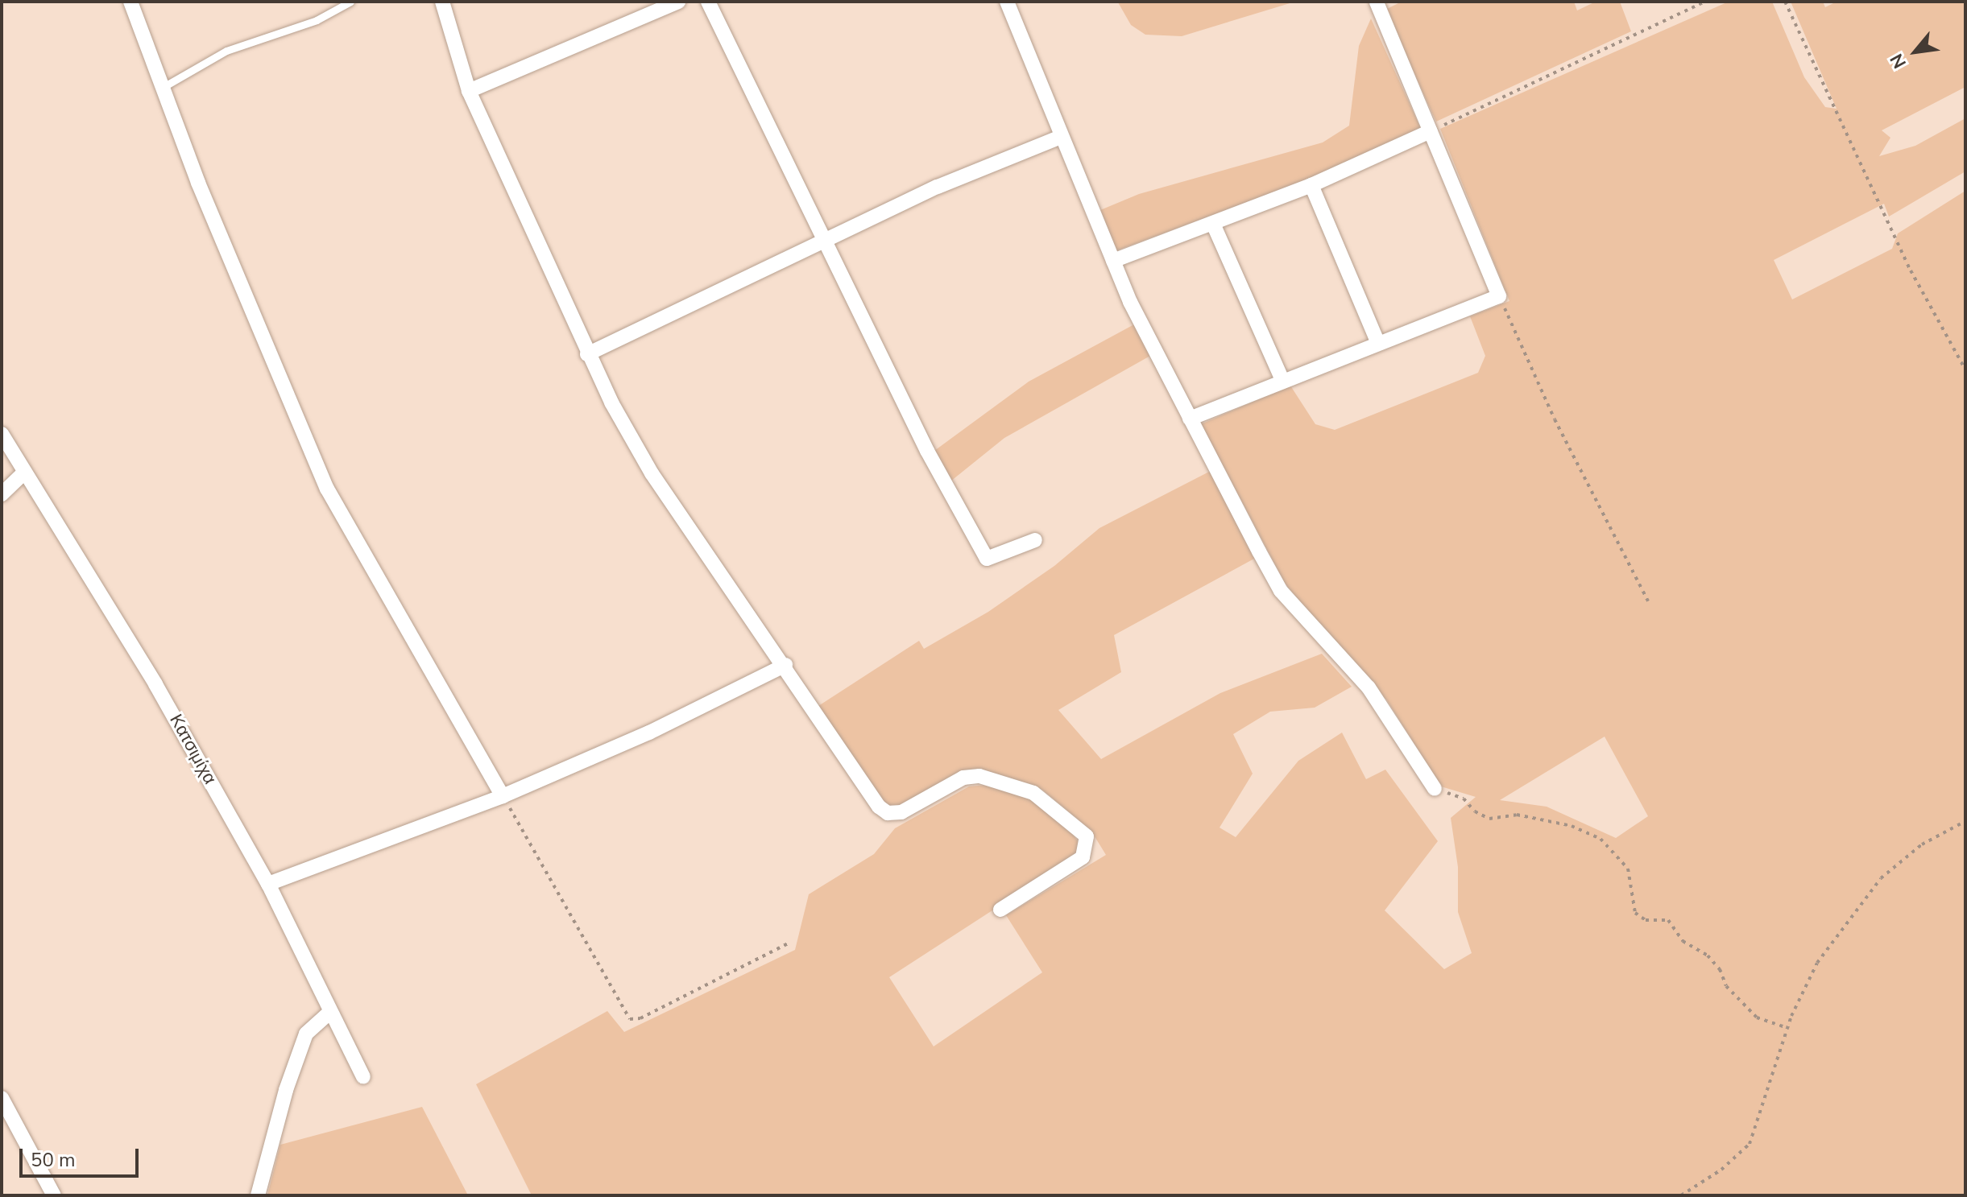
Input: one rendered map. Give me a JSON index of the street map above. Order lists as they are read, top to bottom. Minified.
{"streets":{"street":["Κατσιμίχα"]},"scale_bar":"50 m","north":"bottom left"}
